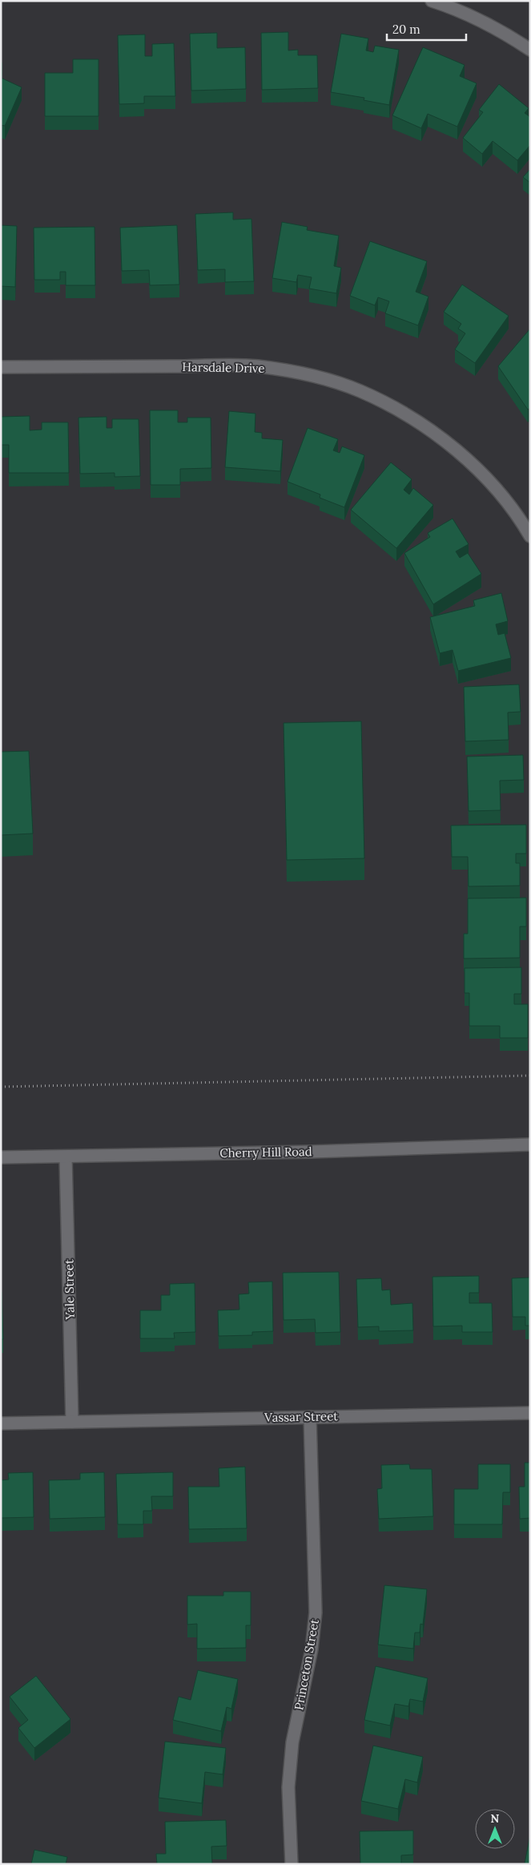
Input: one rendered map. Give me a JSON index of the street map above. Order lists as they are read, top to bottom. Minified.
{"streets":{"street":["Harsdale Drive","Cherry Hill Road","Yale Street","Vassar Street","Princeton Street"]},"crossings":[["Cherry Hill Road","Yale Street"],["Yale Street","Vassar Street"],["Vassar Street","Princeton Street"]],"scale_bar":"20 m","north":"top"}
